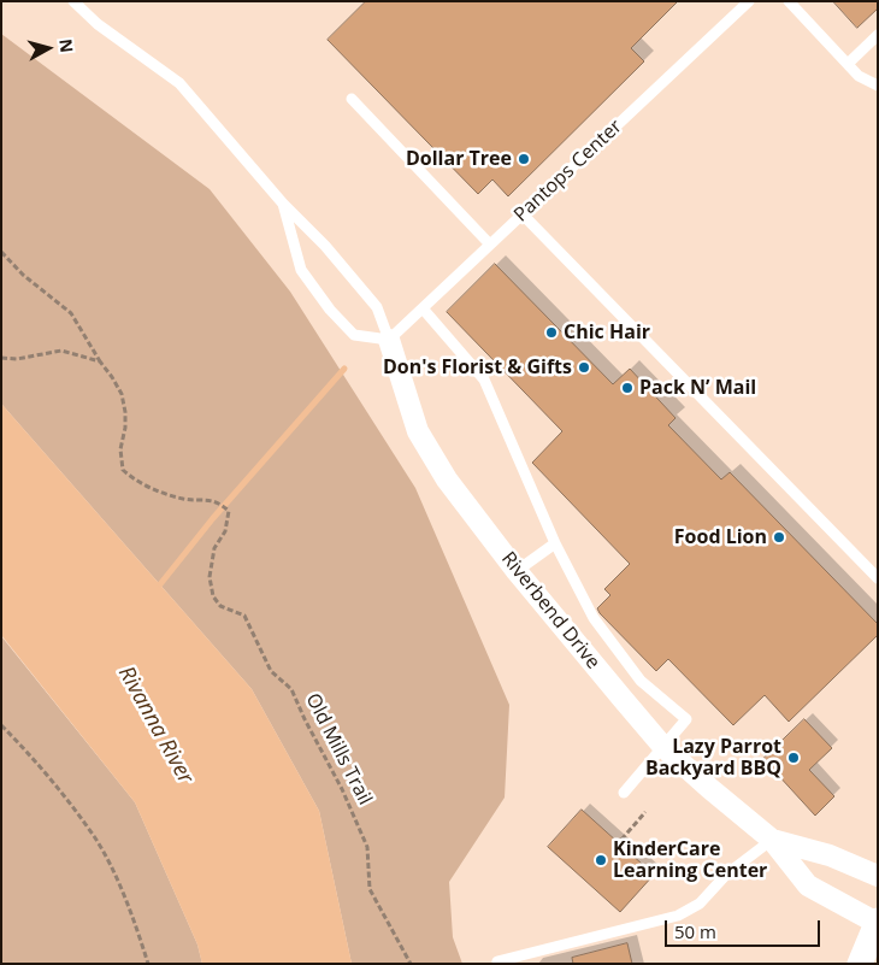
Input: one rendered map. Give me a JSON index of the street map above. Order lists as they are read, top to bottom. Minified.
{"streets":{"street":["Riverbend Drive"],"lane":["Pantops Center"],"path":["Old Mills Trail"]},"crossings":[["Pantops Center","Riverbend Drive"]],"water":["Rivanna River"],"places":["Dollar Tree","Chic Hair","Don's Florist & Gifts","Pack N’ Mail","Food Lion","Lazy Parrot Backyard BBQ","KinderCare Learning Center"],"scale_bar":"50 m","north":"right"}
